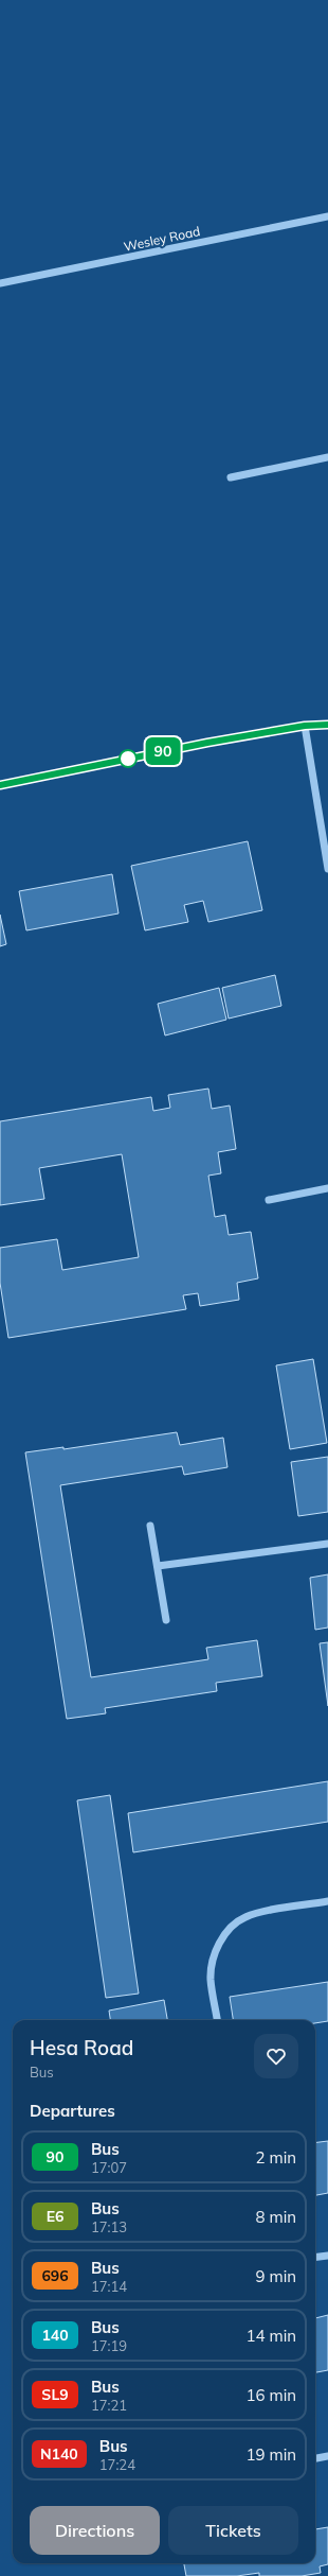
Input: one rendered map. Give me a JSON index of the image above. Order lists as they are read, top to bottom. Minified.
{"streets":{"street":["Wesley Road"]},"lines":["bus line 90"],"page":{"on_map":"90","heading":[["Hesa Road","Bus"],"Departures"],"list":[{"mark":"90","name":"Bus","note":"17:07","value":"2 min"},{"mark":"E6","name":"Bus","note":"17:13","value":"8 min"},{"mark":"696","name":"Bus","note":"17:14","value":"9 min"},{"mark":"140","name":"Bus","note":"17:19","value":"14 min"},{"mark":"SL9","name":"Bus","note":"17:21","value":"16 min"},{"mark":"N140","name":"Bus","note":"17:24","value":"19 min"}],"buttons":["Directions","Tickets"]}}
